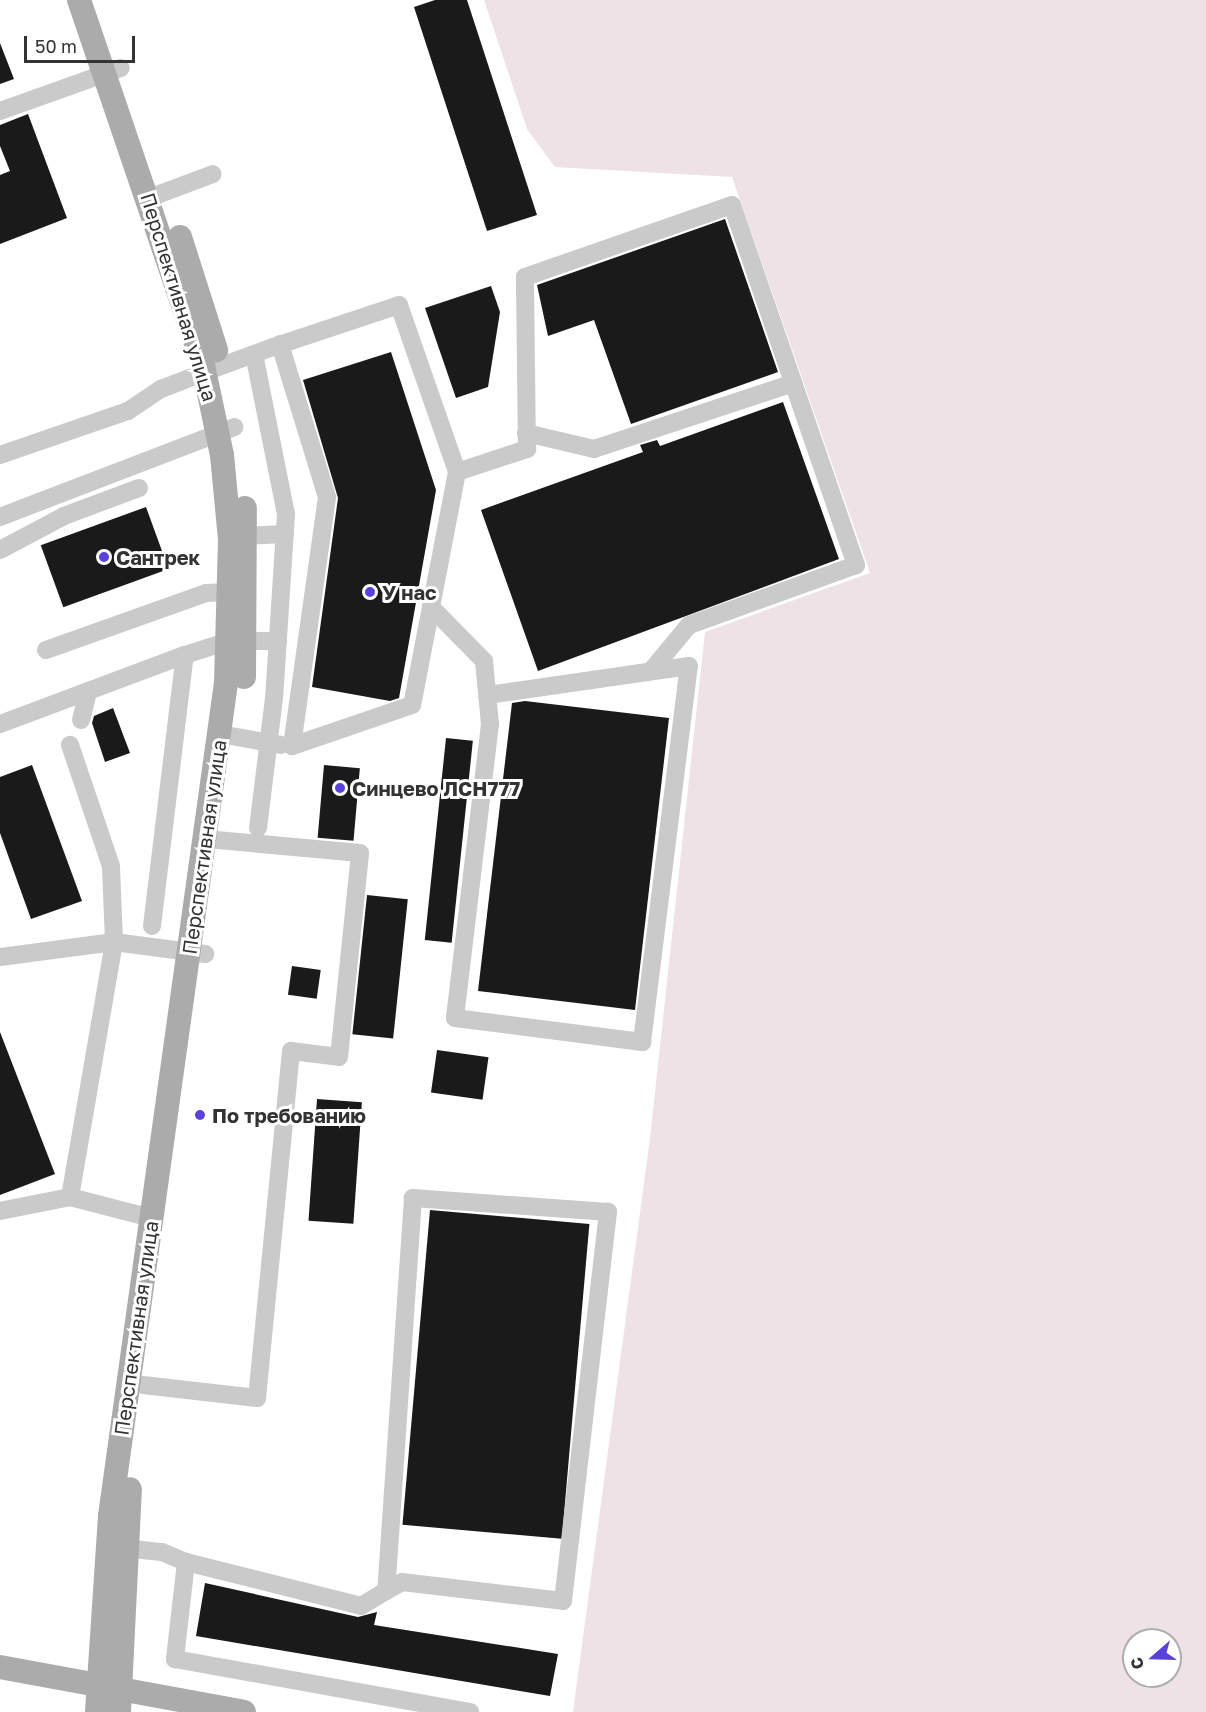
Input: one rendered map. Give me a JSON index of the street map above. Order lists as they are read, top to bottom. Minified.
{"streets":{"main road":["Перспективная улица"]},"places":["Сантрек","У нас","Синцево ЛСН777","По требованию"],"scale_bar":"50 m","north":"left"}
